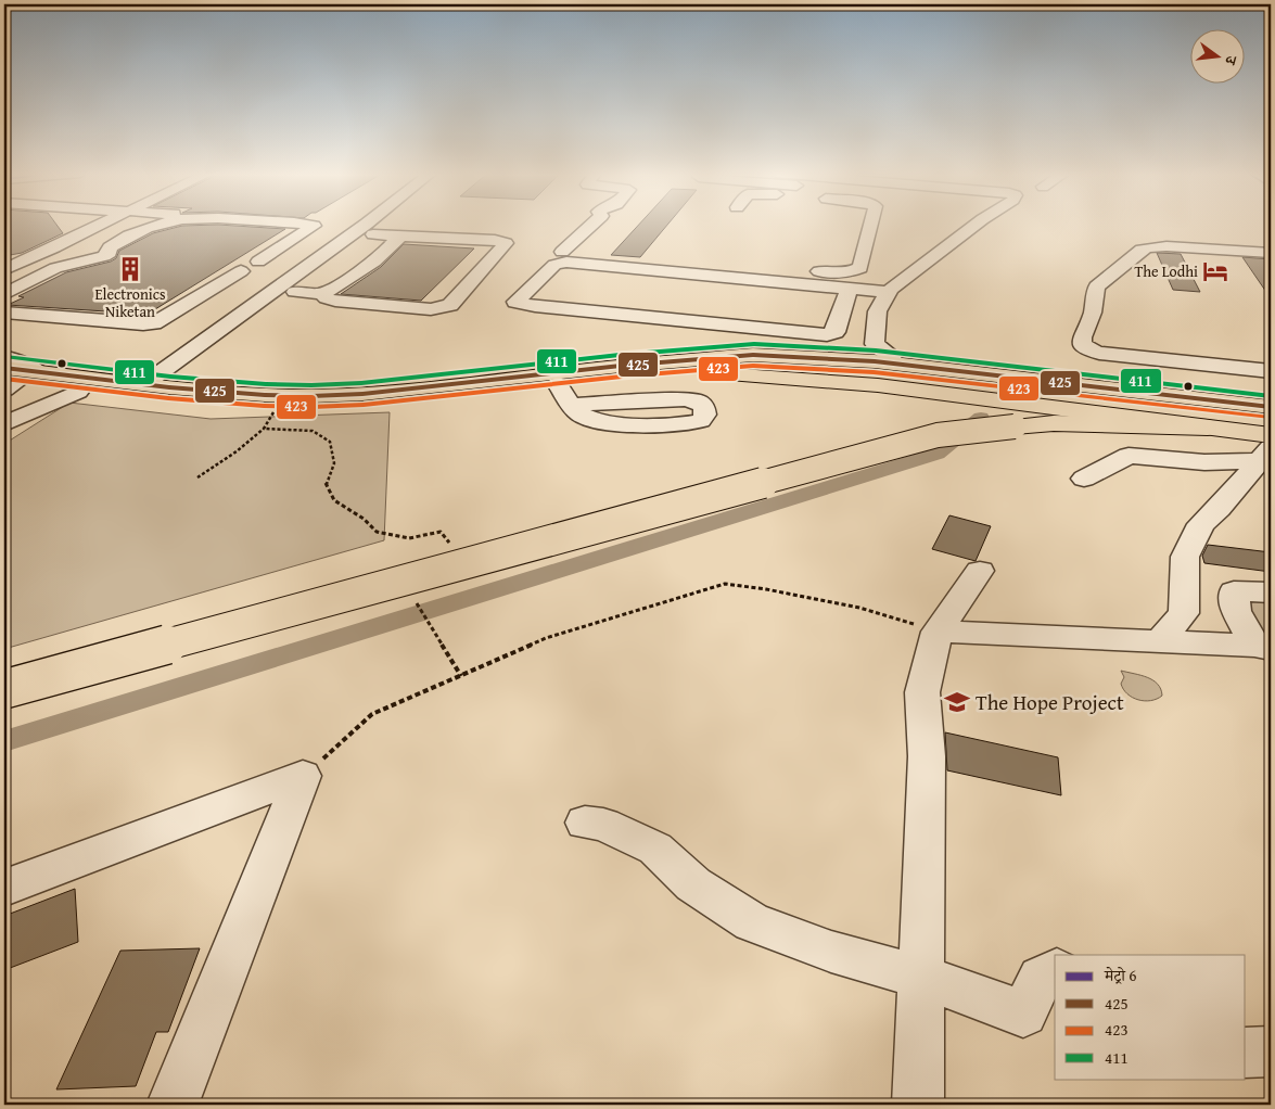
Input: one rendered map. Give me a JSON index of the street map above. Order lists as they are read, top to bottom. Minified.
{"places":{"building":["Electronics Niketan"],"hotel":["The Lodhi"],"school or university":["The Hope Project"]},"lines":["transit line 411","transit line 425","transit line 423"],"legend":["मेट्रो 6","425","423","411"],"north":"right"}
